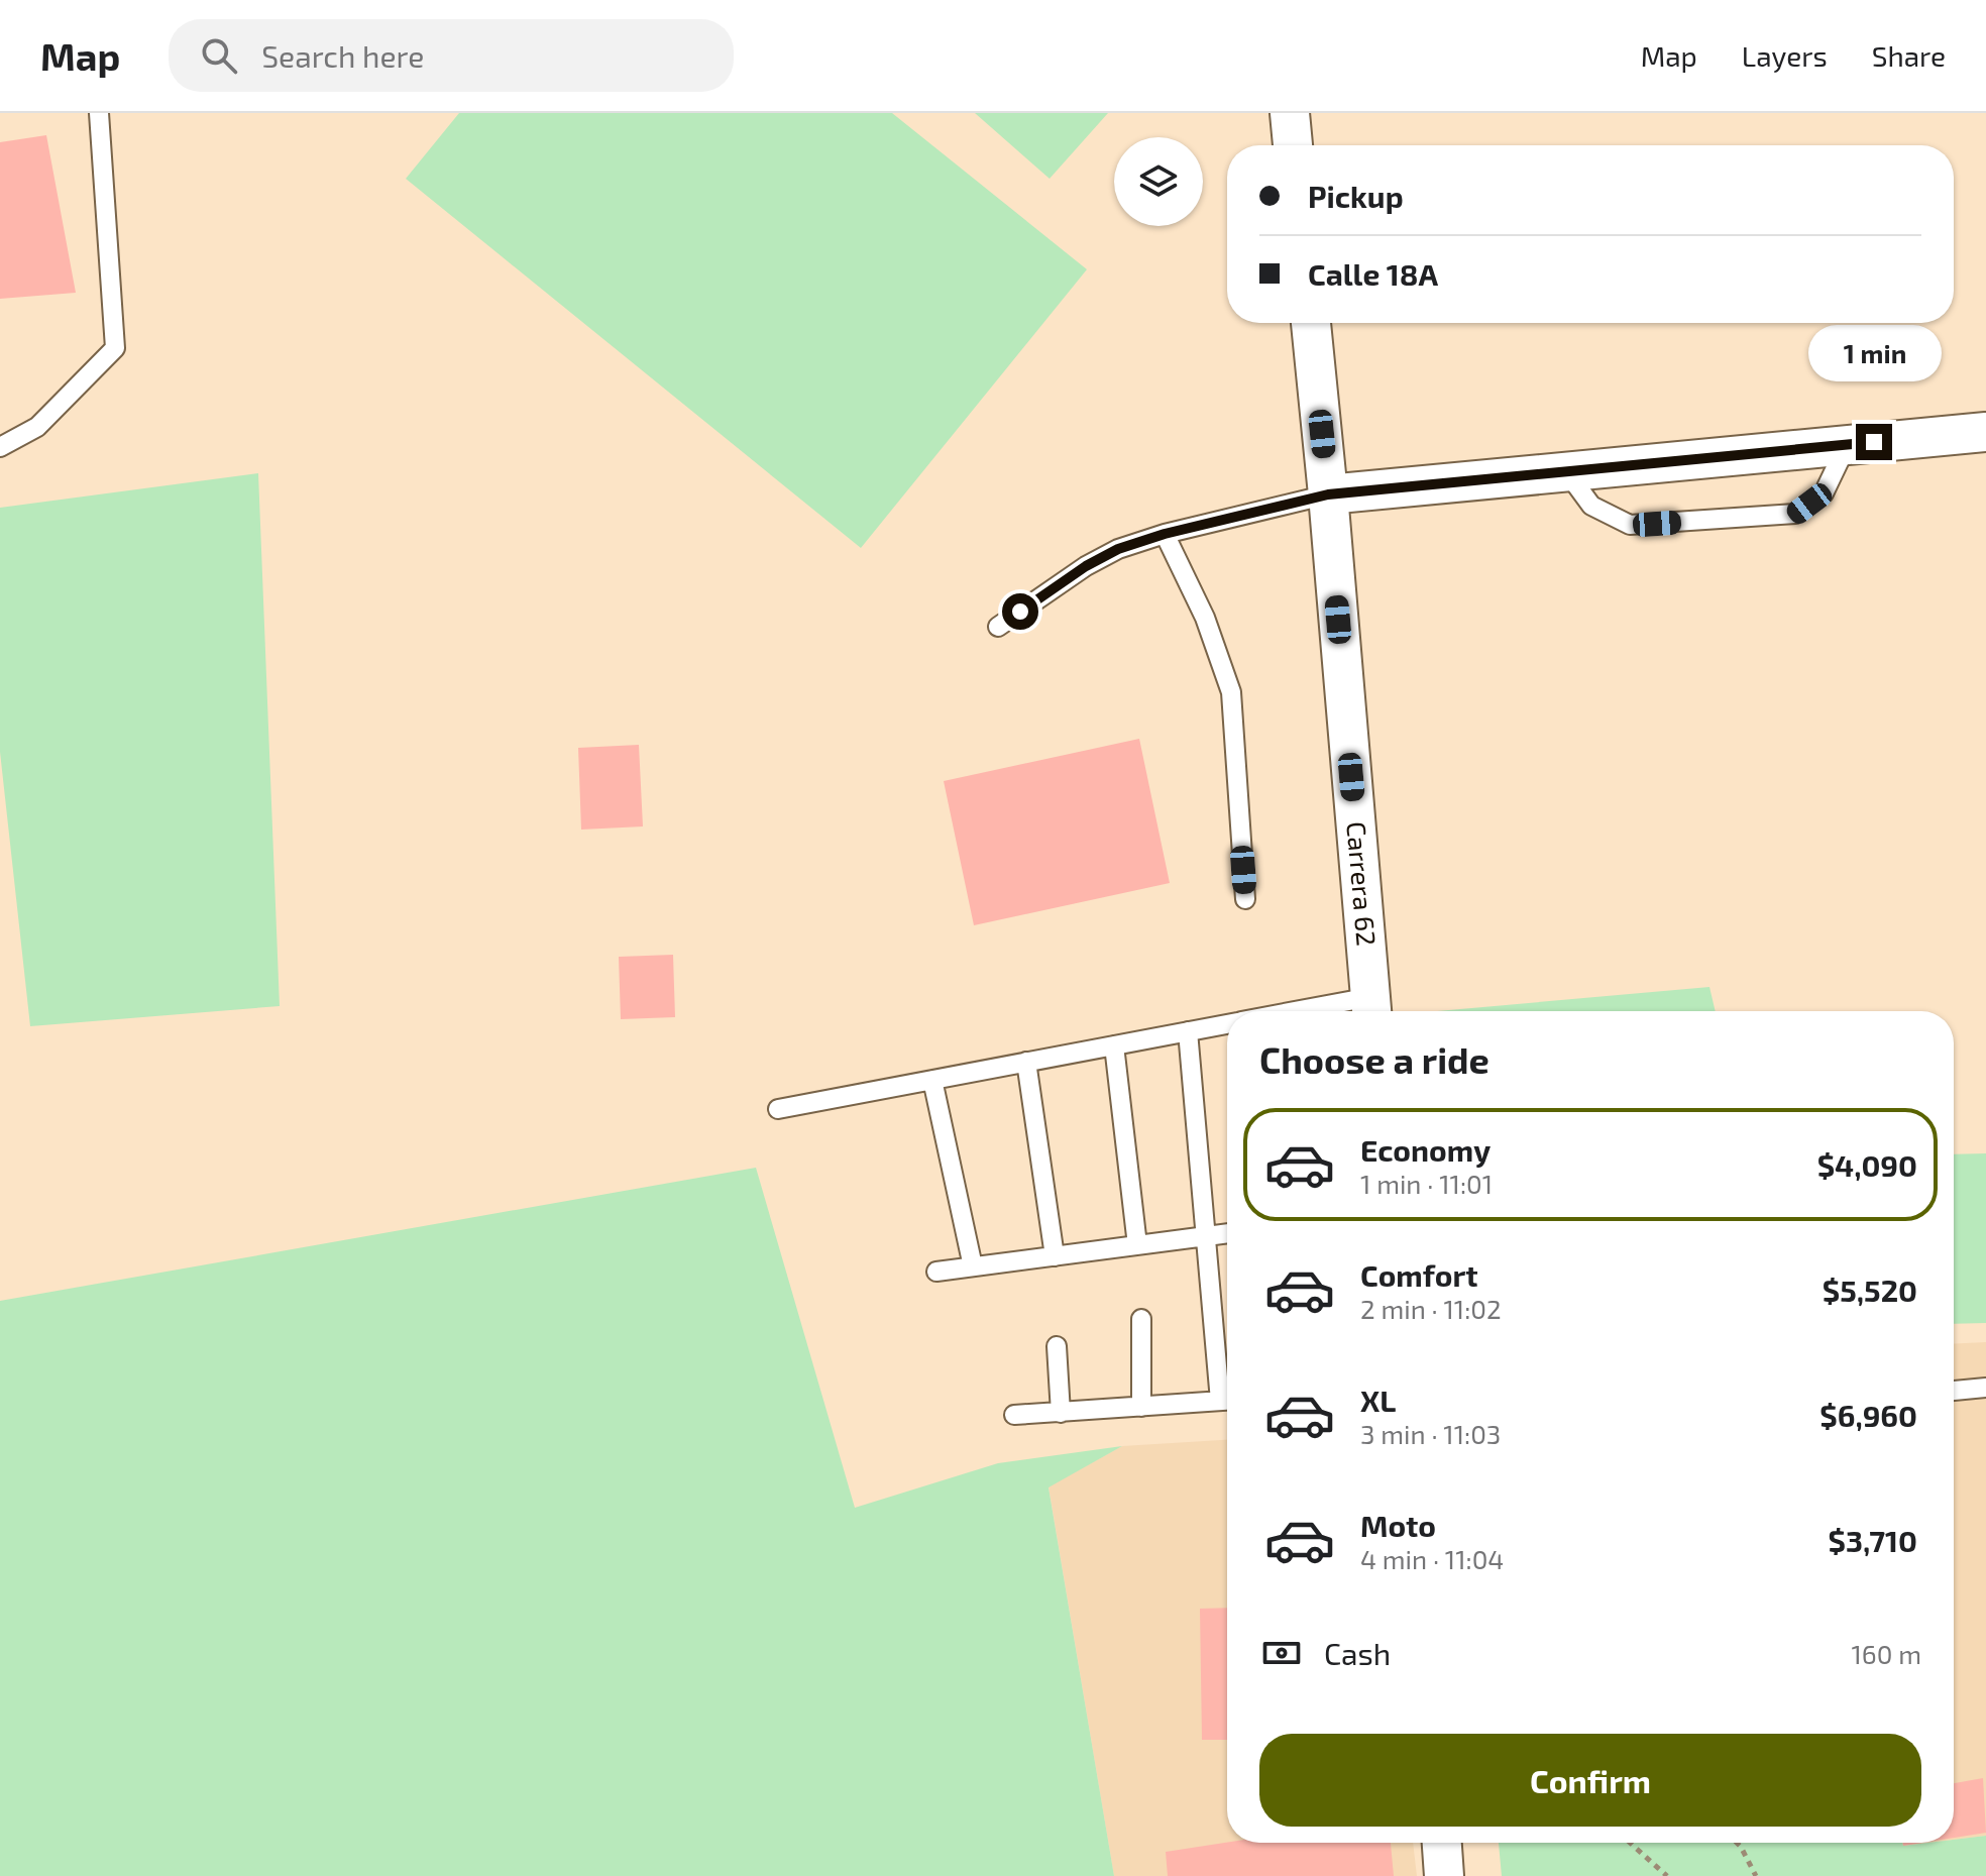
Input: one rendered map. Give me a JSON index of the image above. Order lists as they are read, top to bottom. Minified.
{"streets":{"street":["Carrera 62"]},"page":{"header":"Map","search":"Search here","nav":["Map","Layers","Share"],"banner":["Pickup","Calle 18A"],"bubble":"1 min","heading":"Choose a ride","list":[{"name":"Economy","note":"1 min · 11:01","value":"$4,090"},{"name":"Comfort","note":"2 min · 11:02","value":"$5,520"},{"name":"XL","note":"3 min · 11:03","value":"$6,960"},{"name":"Moto","note":"4 min · 11:04","value":"$3,710"}],"pay":["Cash","160 m"],"buttons":"Confirm"}}
